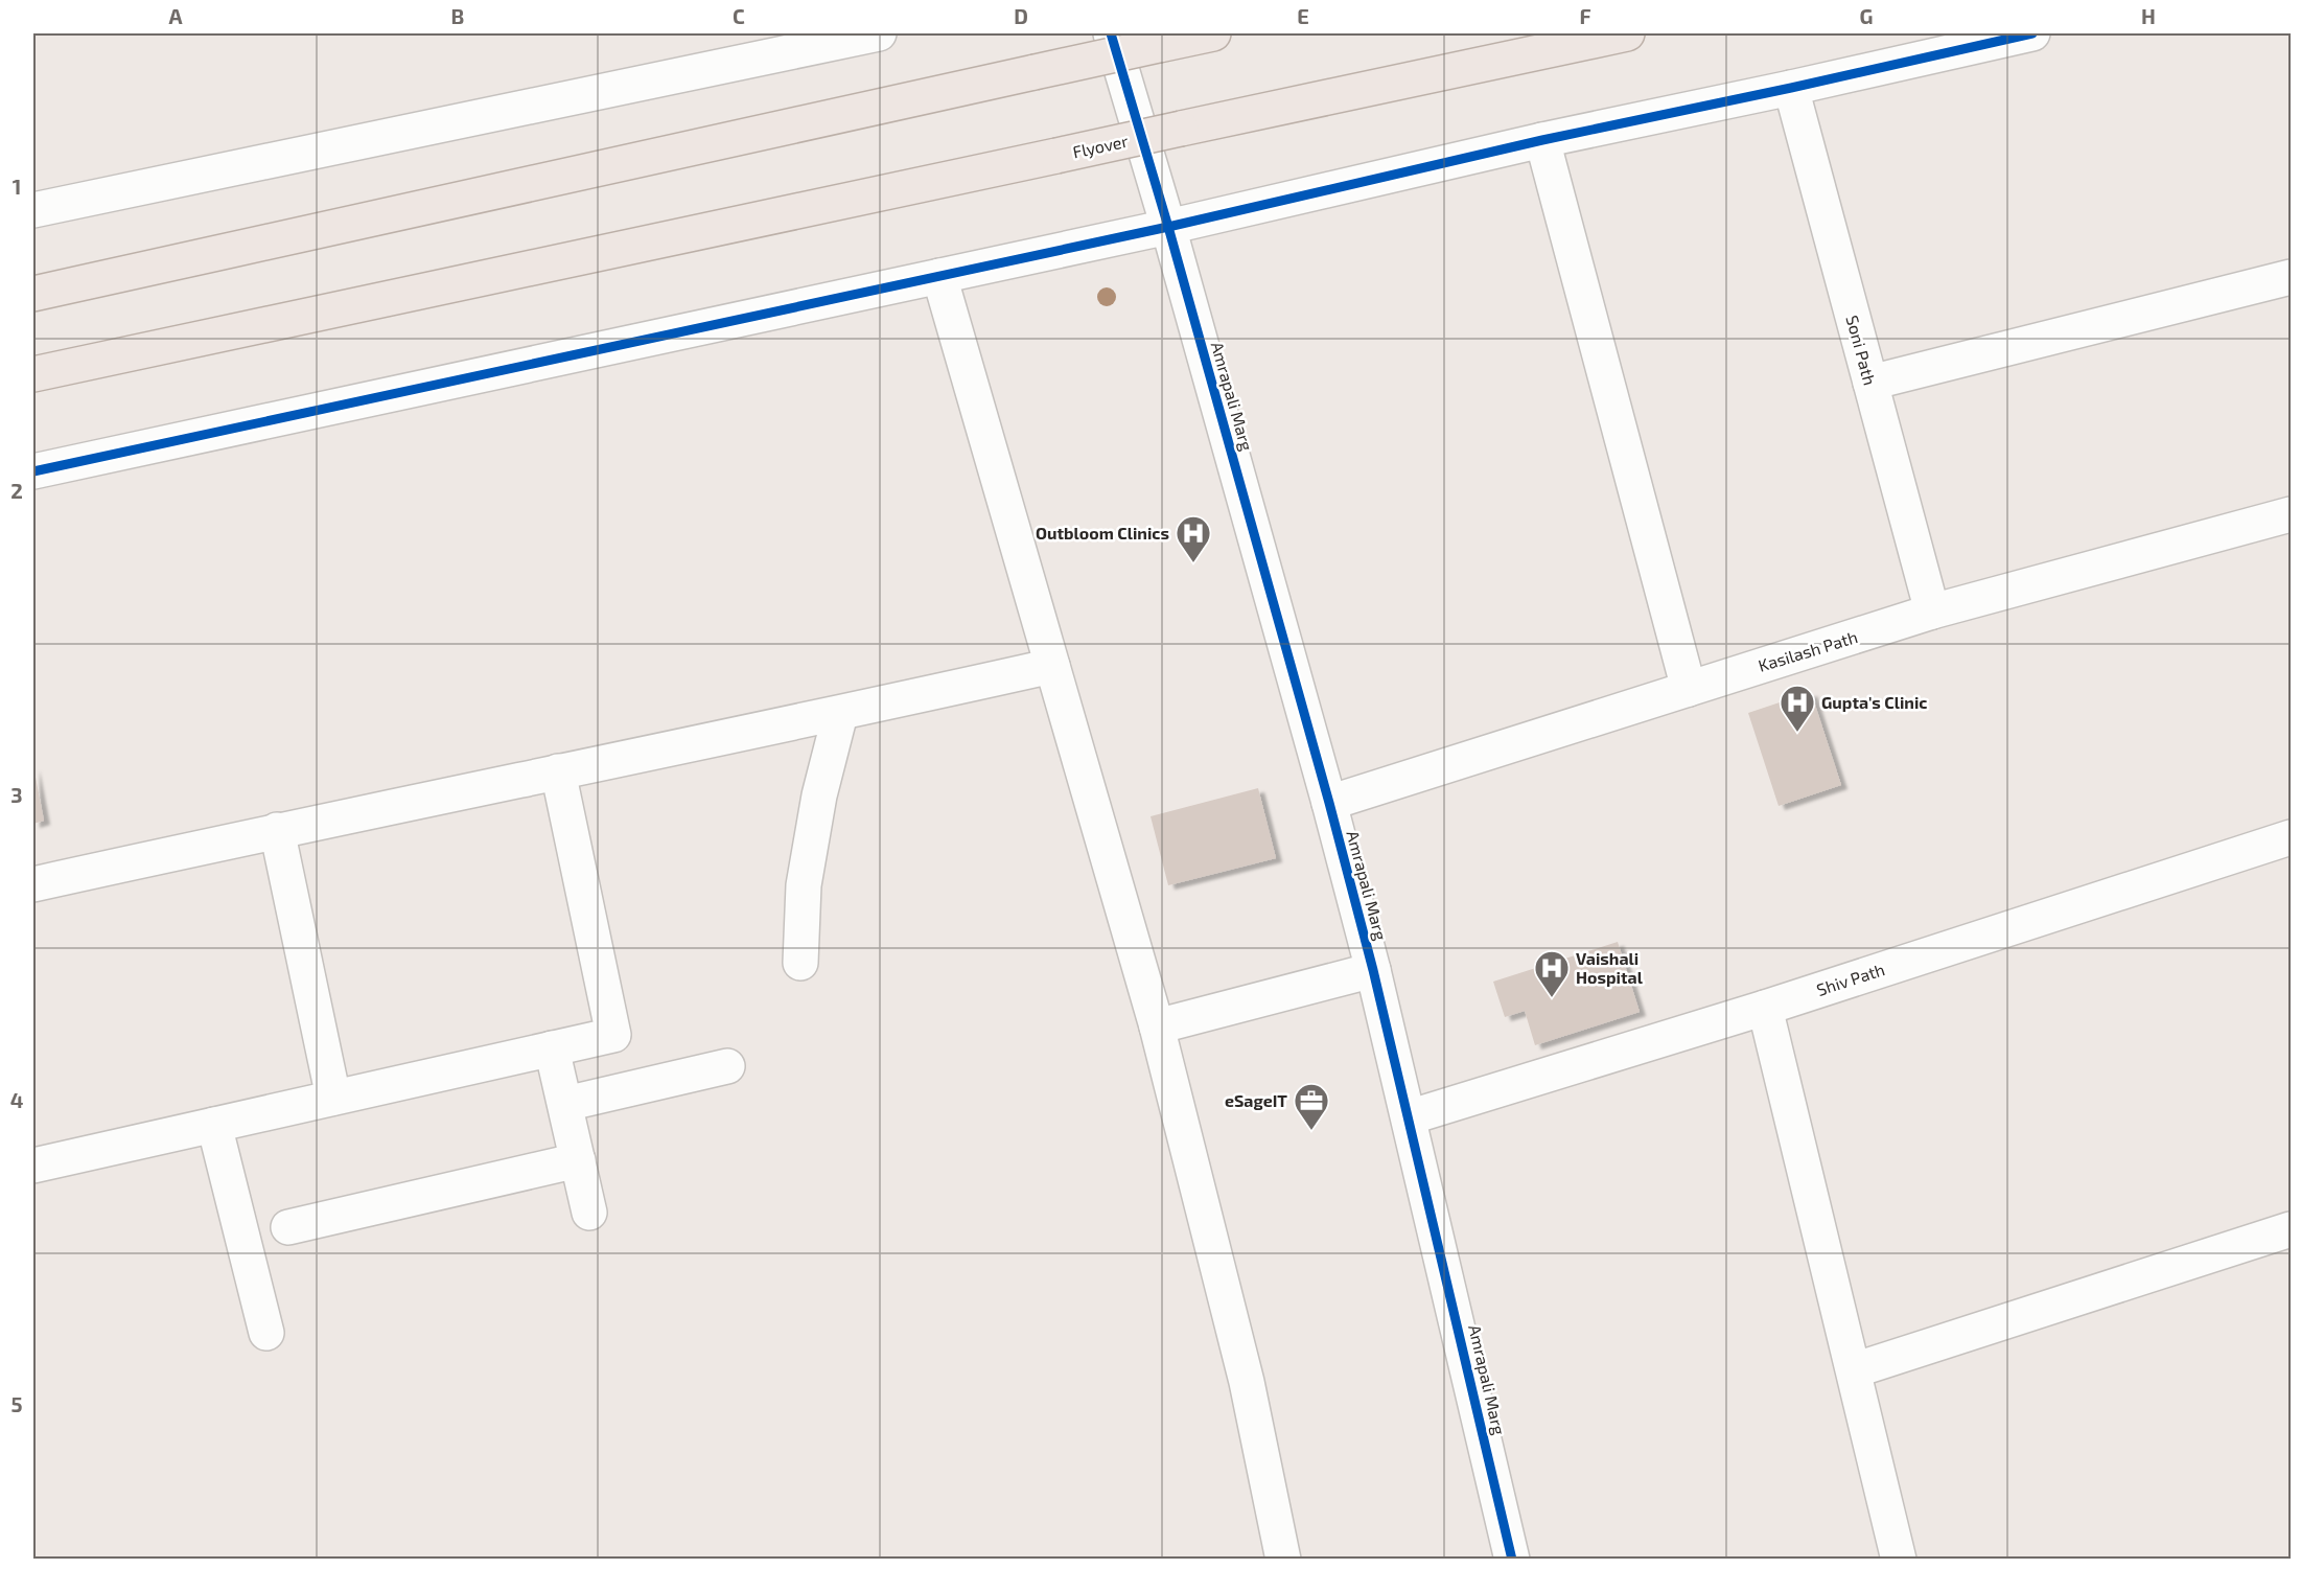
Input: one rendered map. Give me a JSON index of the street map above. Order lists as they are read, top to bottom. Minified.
{"streets":{"highway":["Flyover"],"street":["Soni Path","Amrapali Marg","Kasilash Path","Shiv Path"]},"crossings":[["Soni Path","Kasilash Path"],["Amrapali Marg","Kasilash Path"],["Amrapali Marg","Shiv Path"]],"places":{"hospital":["Outbloom Clinics","Gupta's Clinic","Vaishali Hospital"],"office":["eSageIT"]},"grid":{"columns":["A","B","C","D","E","F","G","H"],"rows":["1","2","3","4","5"]}}
